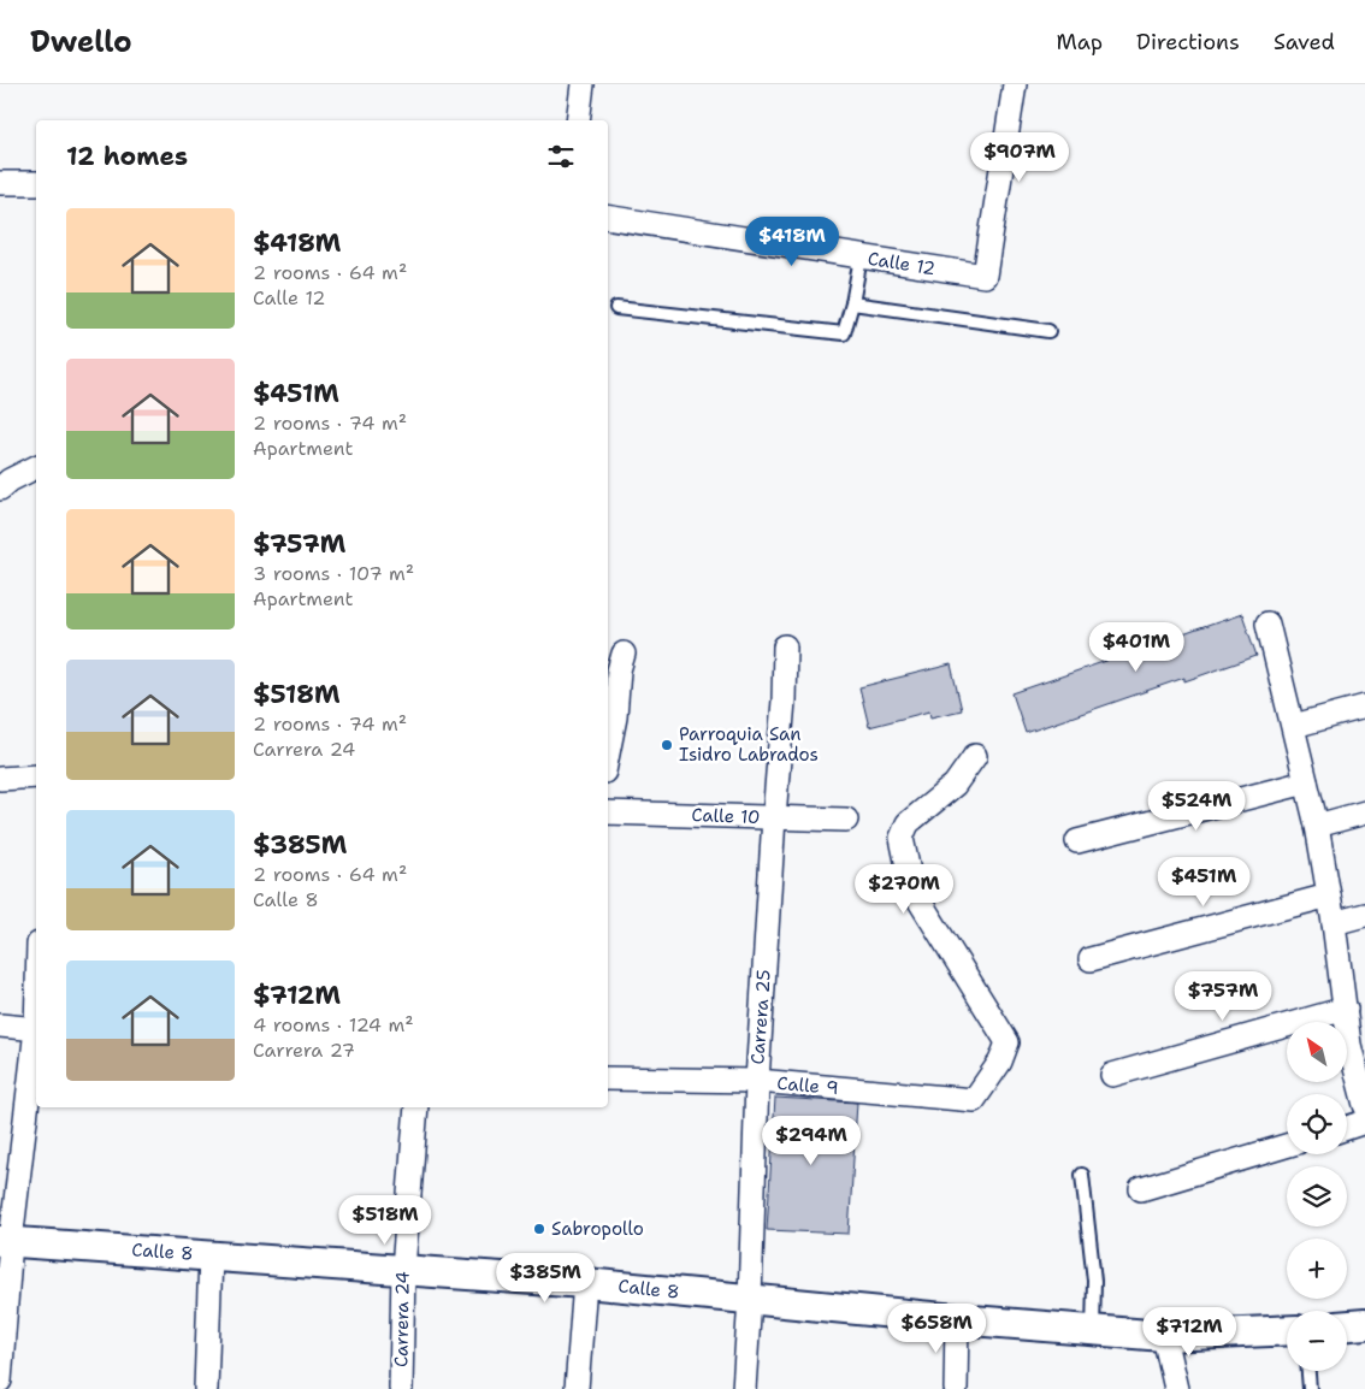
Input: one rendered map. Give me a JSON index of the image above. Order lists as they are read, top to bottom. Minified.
{"streets":{"street":["Calle 12","Calle 10","Carrera 25","Calle 9","Calle 8","Carrera 24"]},"crossings":[["Calle 10","Carrera 25"],["Carrera 25","Calle 9"],["Carrera 25","Calle 8"],["Calle 8","Carrera 24"]],"places":["Parroquia San Isidro Labrados","Sabropollo"],"north":"top left","page":{"header":"Dwello","nav":["Map","Directions","Saved"],"heading":"12 homes","price":["$907M","$418M","$401M","$524M","$451M","$270M","$757M","$294M","$518M","$385M","$658M","$712M"],"list":[{"name":"$418M","note":"2 rooms · 64 m² · Calle 12"},{"name":"$451M","note":"2 rooms · 74 m² · Apartment"},{"name":"$757M","note":"3 rooms · 107 m² · Apartment"},{"name":"$518M","note":"2 rooms · 74 m² · Carrera 24"},{"name":"$385M","note":"2 rooms · 64 m² · Calle 8"},{"name":"$712M","note":"4 rooms · 124 m² · Carrera 27"}],"map_buttons":["+","−"]}}
